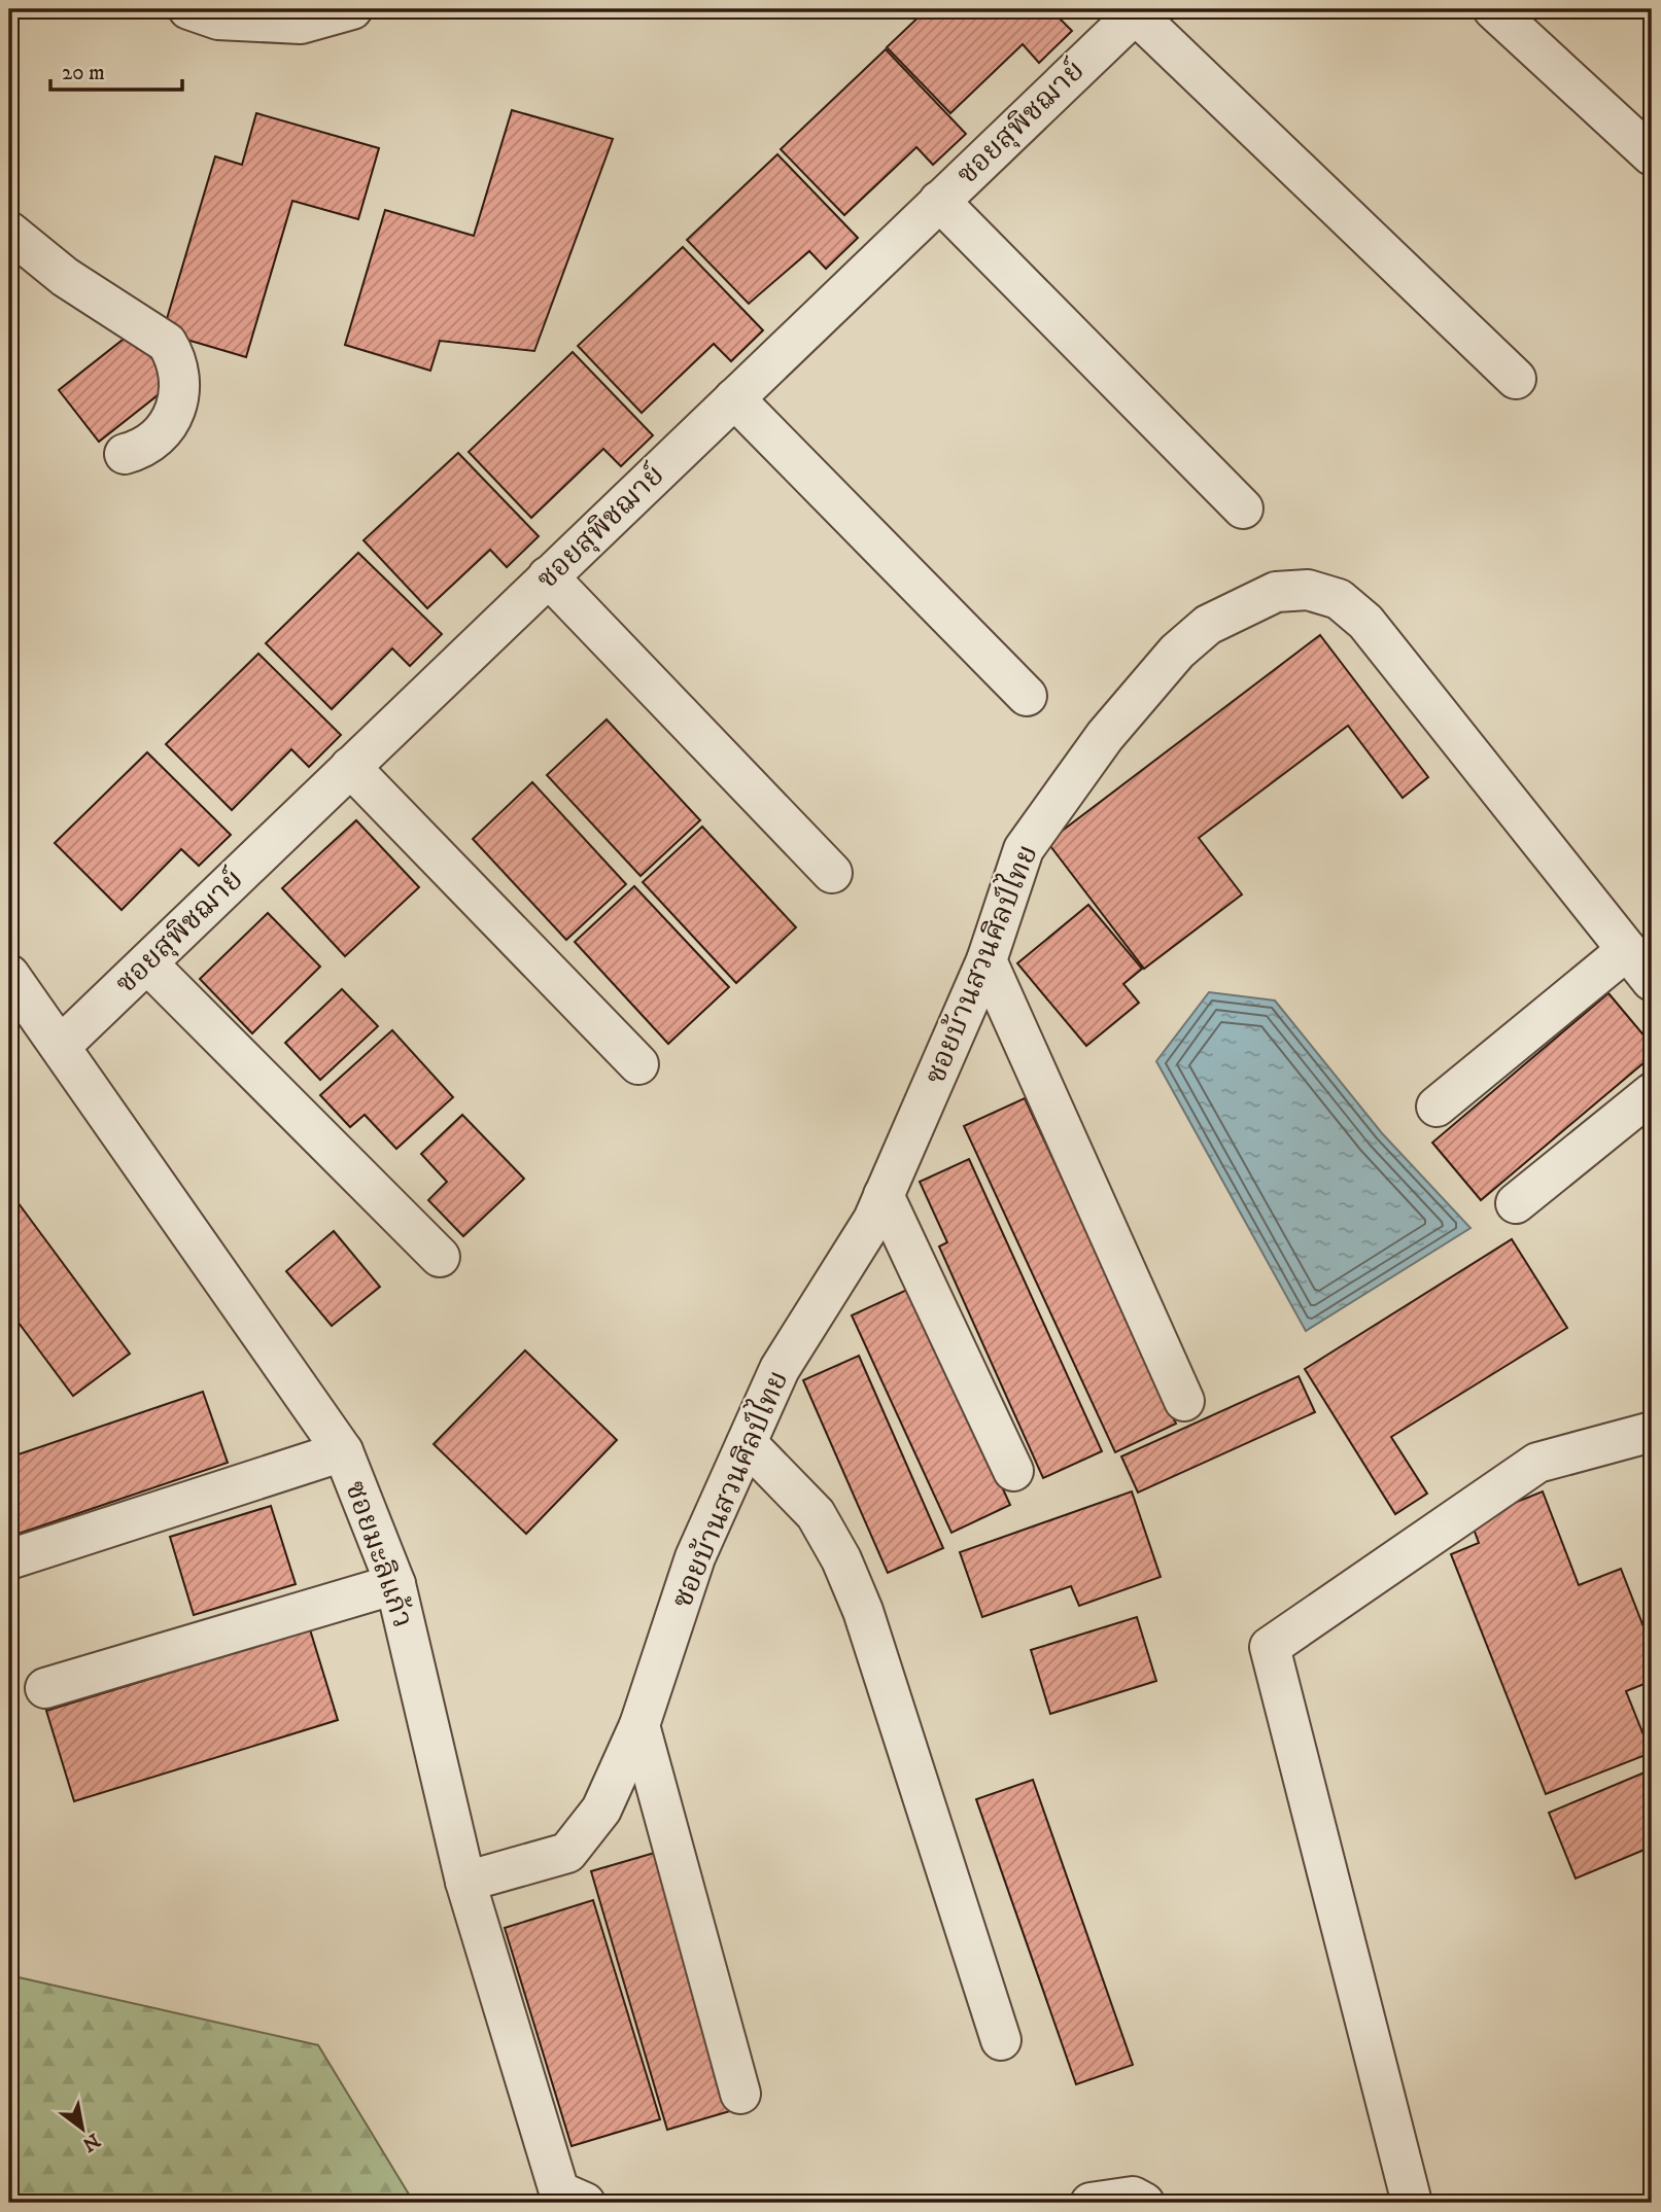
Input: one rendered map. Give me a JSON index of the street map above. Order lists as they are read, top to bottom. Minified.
{"streets":{"street":["ซอยสุพิชฌาย์","ซอยบ้านสวนศิลป์ไทย","ซอยมะลิแก้ว"]},"crossings":[["ซอยสุพิชฌาย์","ซอยมะลิแก้ว"],["ซอยบ้านสวนศิลป์ไทย","ซอยมะลิแก้ว"]],"scale_bar":"20 m","north":"bottom right"}
